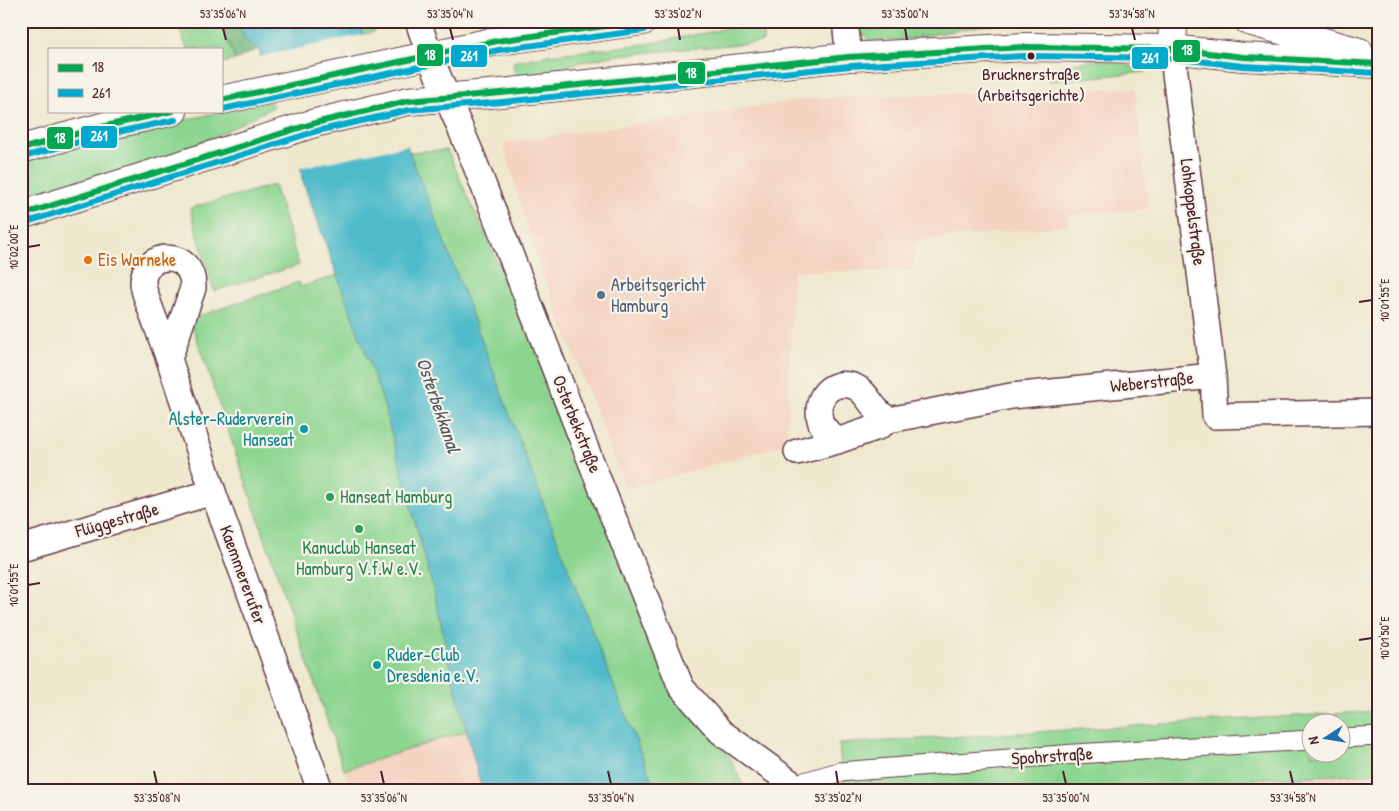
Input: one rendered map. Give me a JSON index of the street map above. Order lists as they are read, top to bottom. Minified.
{"streets":{"street":["Lohkoppelstraße","Weberstraße","Osterbekstraße","Flüggestraße","Kaemmererufer","Spohrstraße"]},"crossings":[["Lohkoppelstraße","Weberstraße"],["Osterbekstraße","Spohrstraße"],["Flüggestraße","Kaemmererufer"]],"water":["Osterbekkanal"],"places":["Brucknerstraße (Arbeitsgerichte)","Eis Warneke","Arbeitsgericht Hamburg","Alster-Ruderverein Hanseat","Hanseat Hamburg","Kanuclub Hanseat Hamburg V.f.W e.V.","Ruder-Club Dresdenia e.V."],"lines":["transit line 18","transit line 261"],"legend":["18","261"],"north":"left","coordinates":["53°35'06\"N","53°35'04\"N","53°35'02\"N","53°35'00\"N","53°34'58\"N","10°02'00\"E","10°01'55\"E","10°01'50\"E","53°35'08\"N"]}
